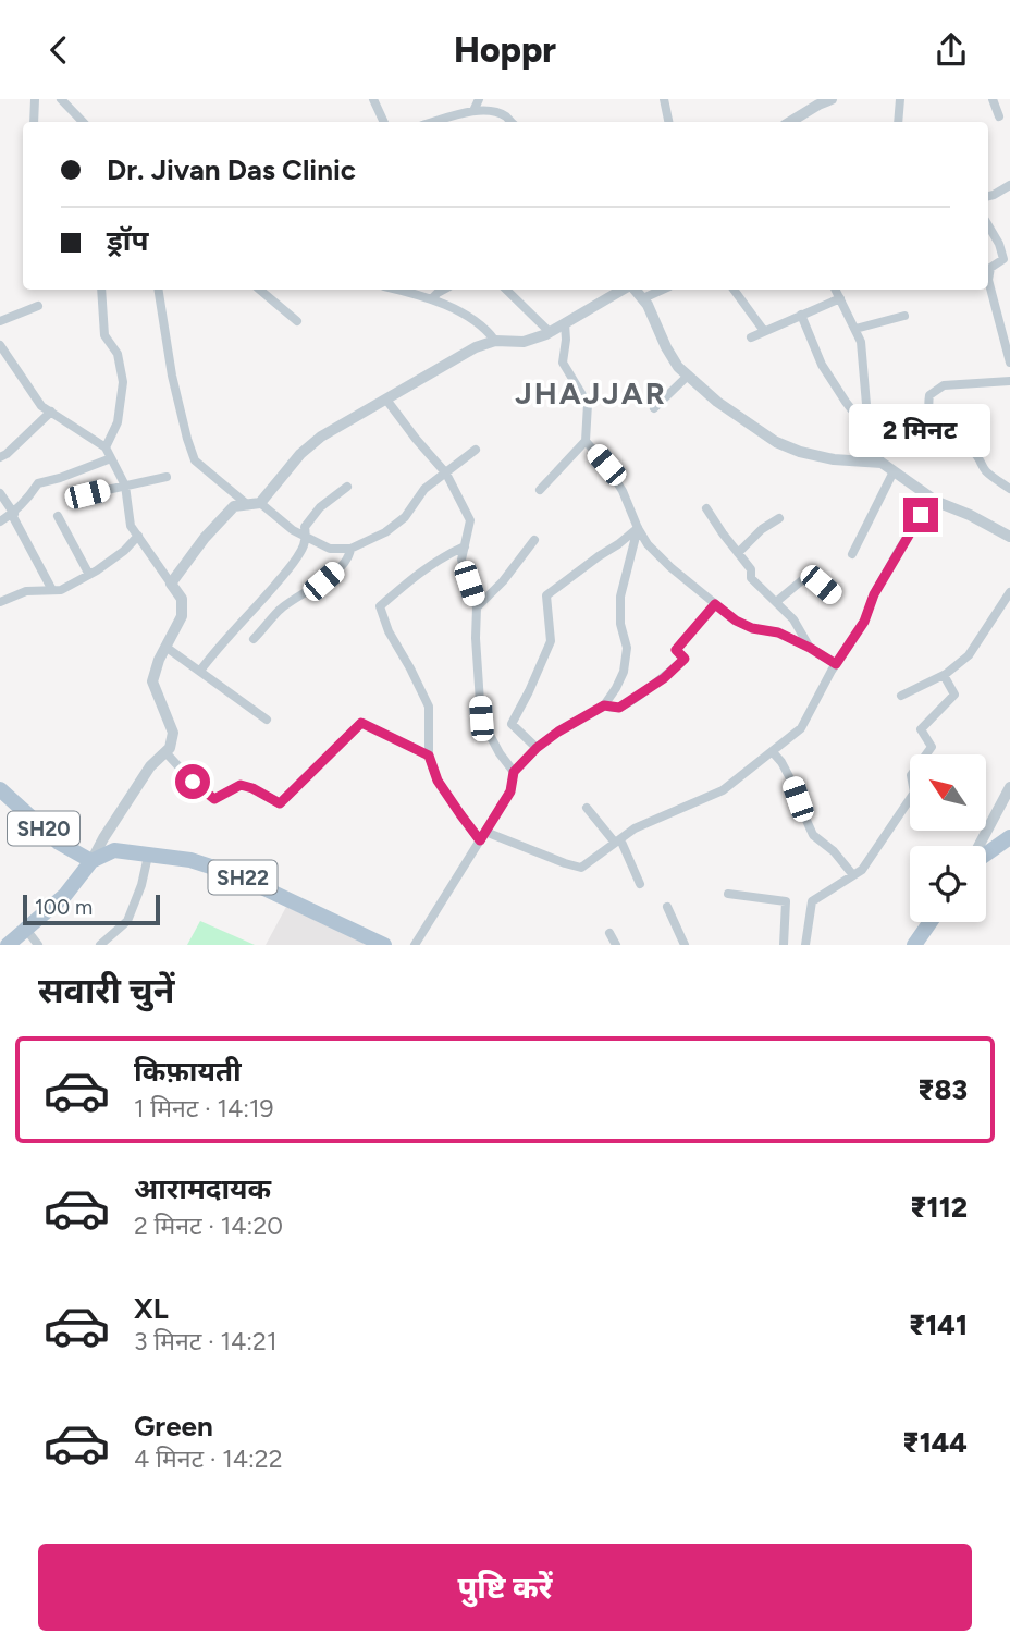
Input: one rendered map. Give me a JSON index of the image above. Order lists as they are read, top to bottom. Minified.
{"streets":{"main road":["SH20","SH22"]},"crossings":[["SH20","SH22"]],"districts":["JHAJJAR"],"scale_bar":"100 m","north":"top left","page":{"header":"Hoppr","banner":["Dr. Jivan Das Clinic","ड्रॉप"],"bubble":"2 मिनट","scale":"100 m","heading":"सवारी चुनें","list":[{"name":"किफ़ायती","note":"1 मिनट · 14:19","value":"₹83"},{"name":"आरामदायक","note":"2 मिनट · 14:20","value":"₹112"},{"name":"XL","note":"3 मिनट · 14:21","value":"₹141"},{"name":"Green","note":"4 मिनट · 14:22","value":"₹144"}],"buttons":"पुष्टि करें"}}
